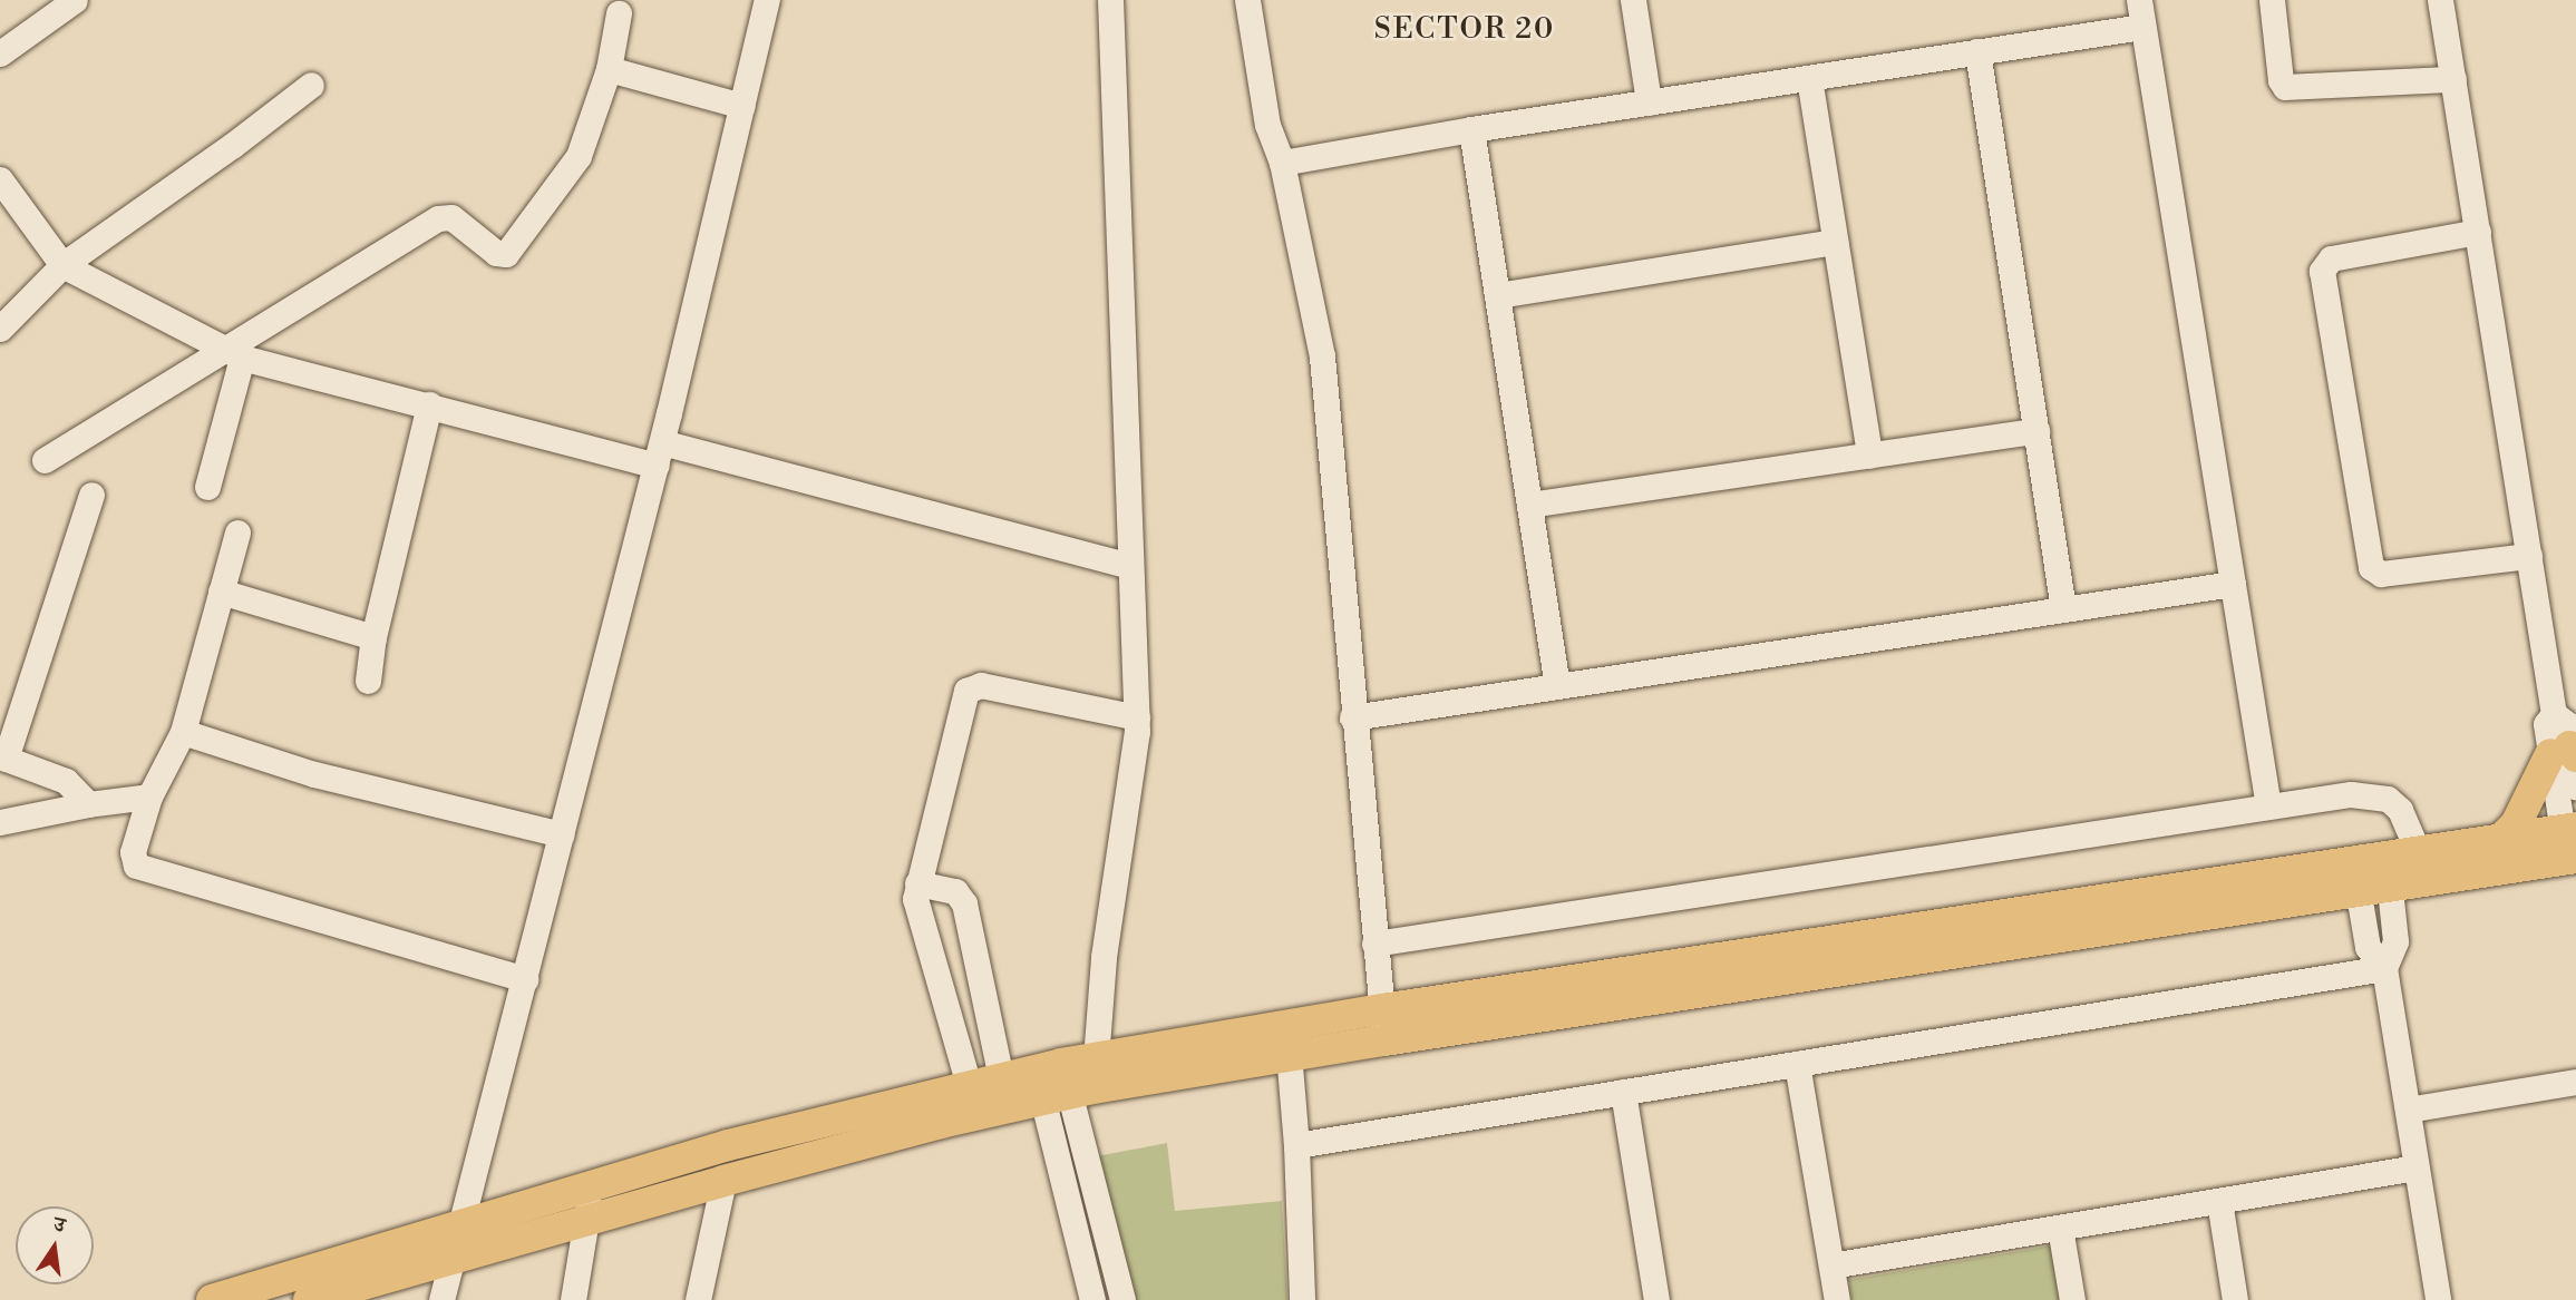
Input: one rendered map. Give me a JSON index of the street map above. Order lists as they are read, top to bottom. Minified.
{"districts":["SECTOR 20"],"north":"top"}
